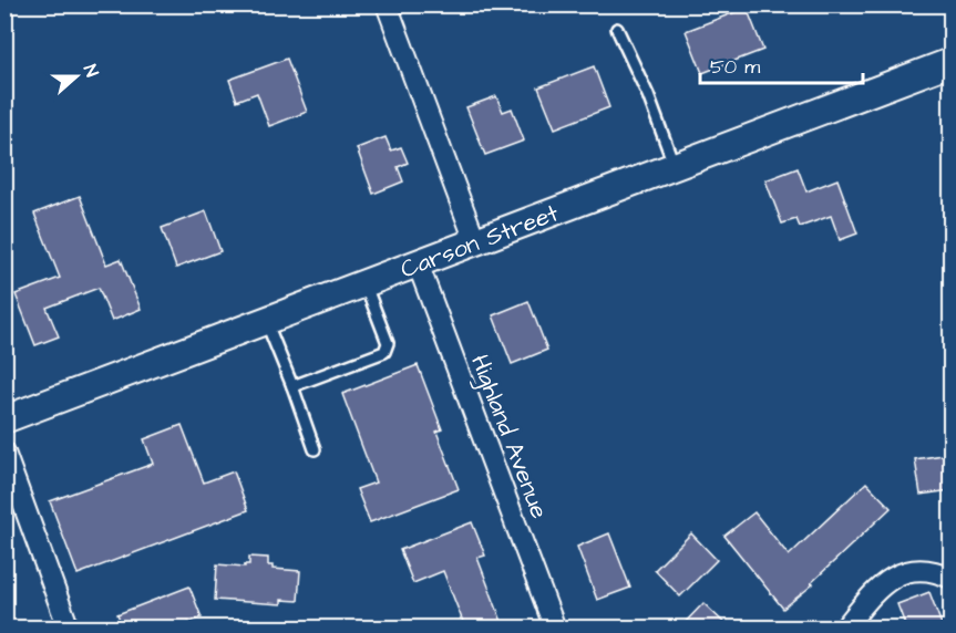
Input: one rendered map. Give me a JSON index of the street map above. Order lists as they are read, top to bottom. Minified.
{"streets":{"street":["Carson Street","Highland Avenue"]},"crossings":[["Carson Street","Highland Avenue"]],"scale_bar":"50 m","north":"right"}
